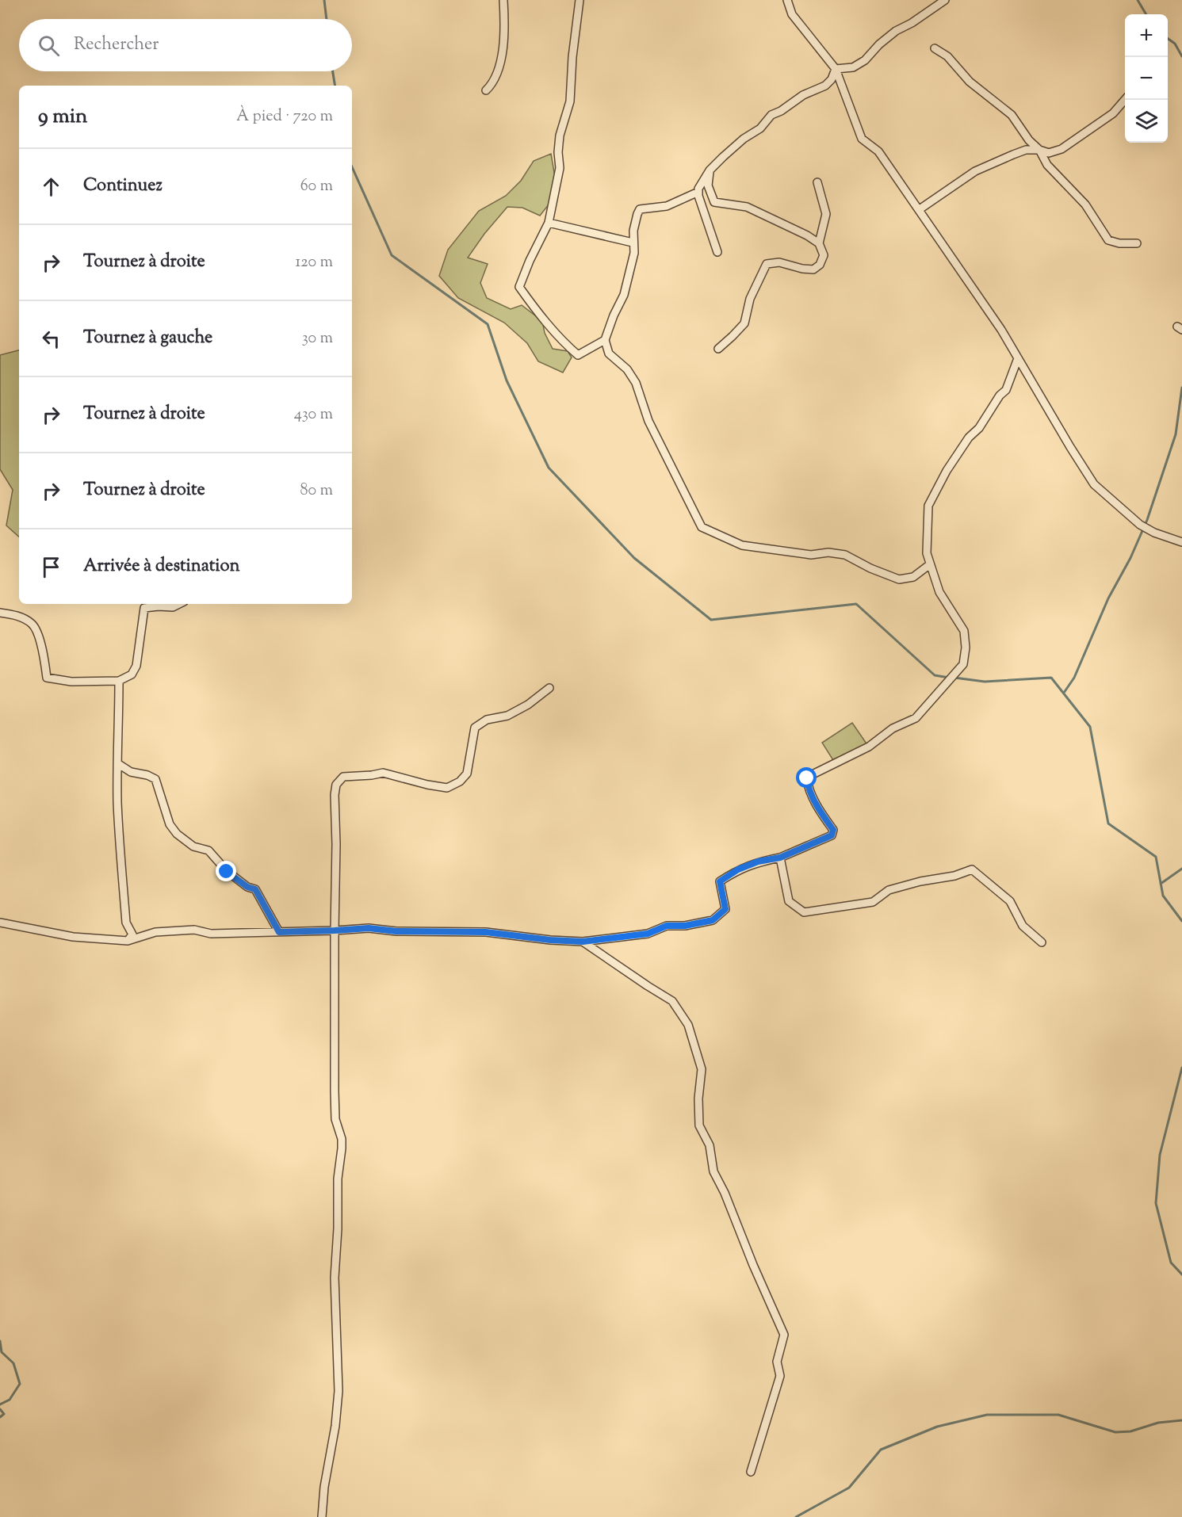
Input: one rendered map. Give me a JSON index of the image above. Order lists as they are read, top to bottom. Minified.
{"page":{"map_buttons":["+","−"],"search":"Rechercher","heading":["9 min","À pied · 720 m"],"list":[["Continuez","60 m"],["Tournez à droite","120 m"],["Tournez à gauche","30 m"],["Tournez à droite","430 m"],["Tournez à droite","80 m"],"Arrivée à destination"]}}
